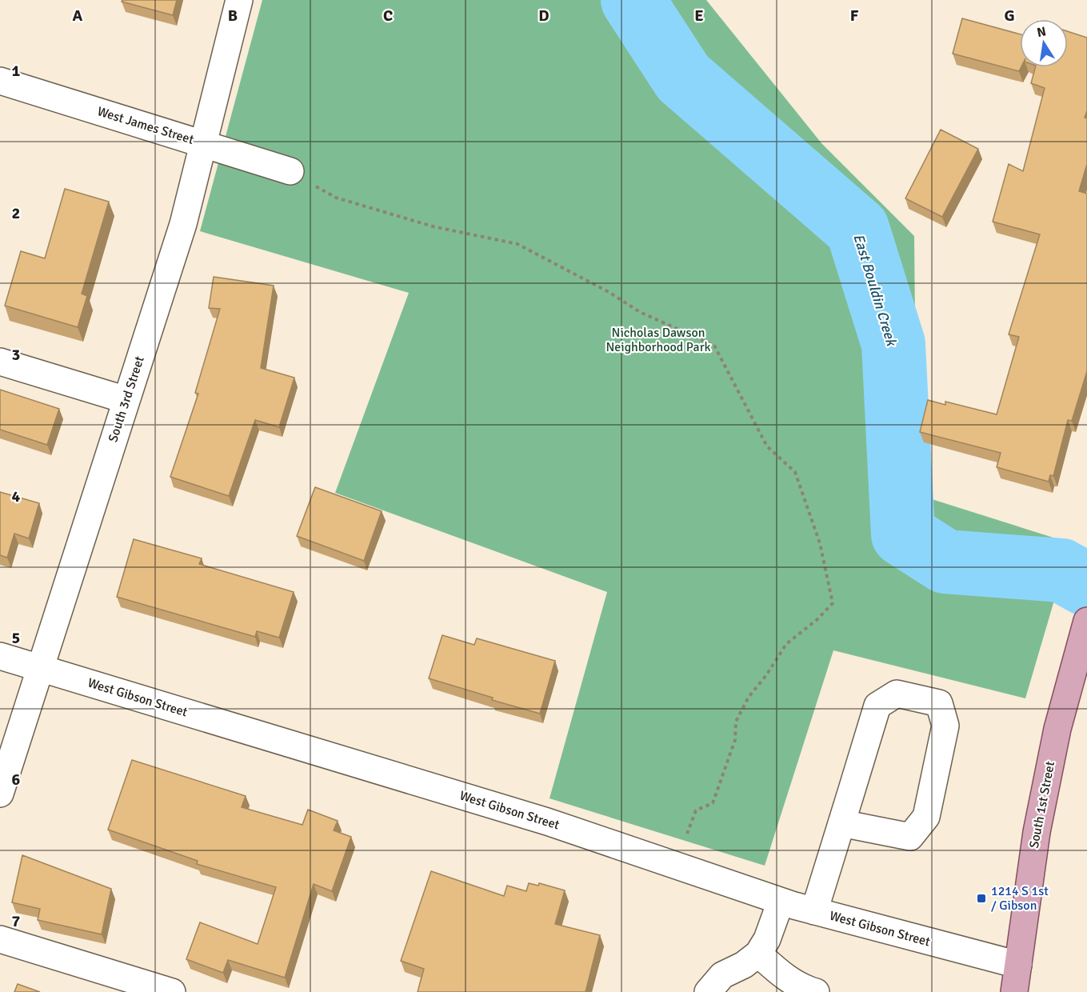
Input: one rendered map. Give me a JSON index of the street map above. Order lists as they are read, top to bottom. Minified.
{"streets":{"main road":["South 1st Street"],"street":["West James Street","South 3rd Street","West Gibson Street"]},"crossings":[["West James Street","South 3rd Street"],["South 3rd Street","West Gibson Street"],["West Gibson Street","South 1st Street"]],"water":["East Bouldin Creek"],"parks":["Nicholas Dawson Neighborhood Park"],"places":{"transit":["1214 S 1st / Gibson"]},"north":"top","grid":{"columns":["A","B","C","D","E","F","G"],"rows":["1","2","3","4","5","6","7"]}}
